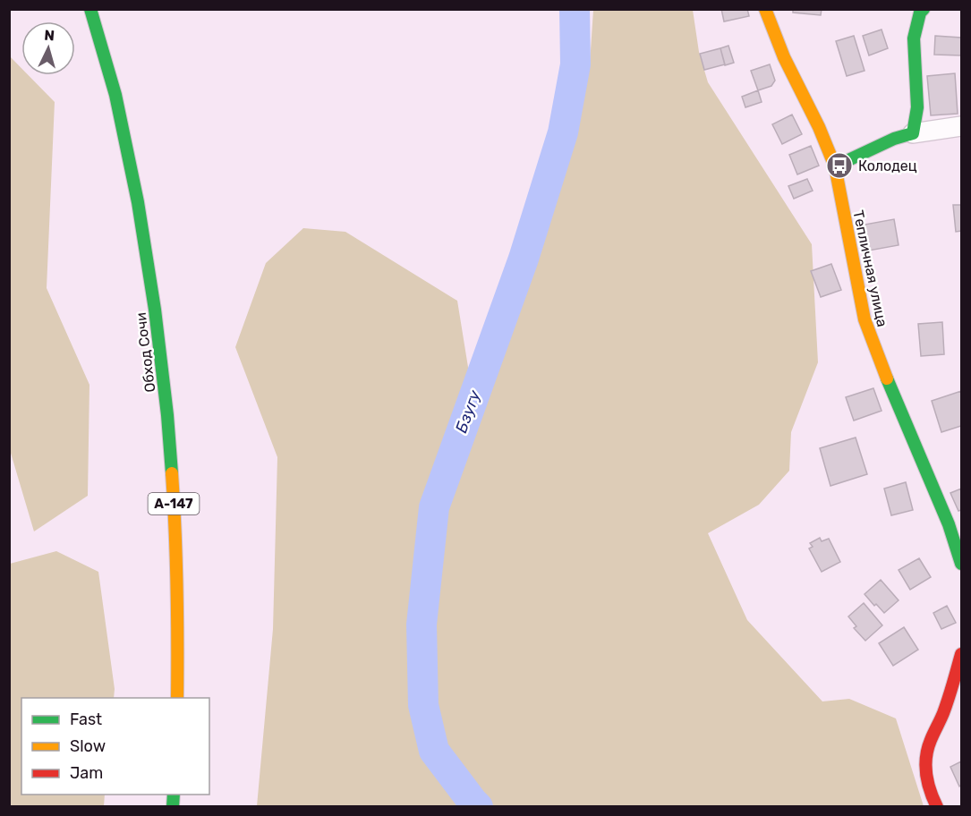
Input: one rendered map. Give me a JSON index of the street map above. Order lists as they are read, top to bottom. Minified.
{"streets":{"main road":["Тепличная улица","Обход Сочи","А-147"]},"water":["Бзугу"],"places":{"bus stop":["Колодец"]},"legend":["Fast","Slow","Jam"],"north":"top"}
